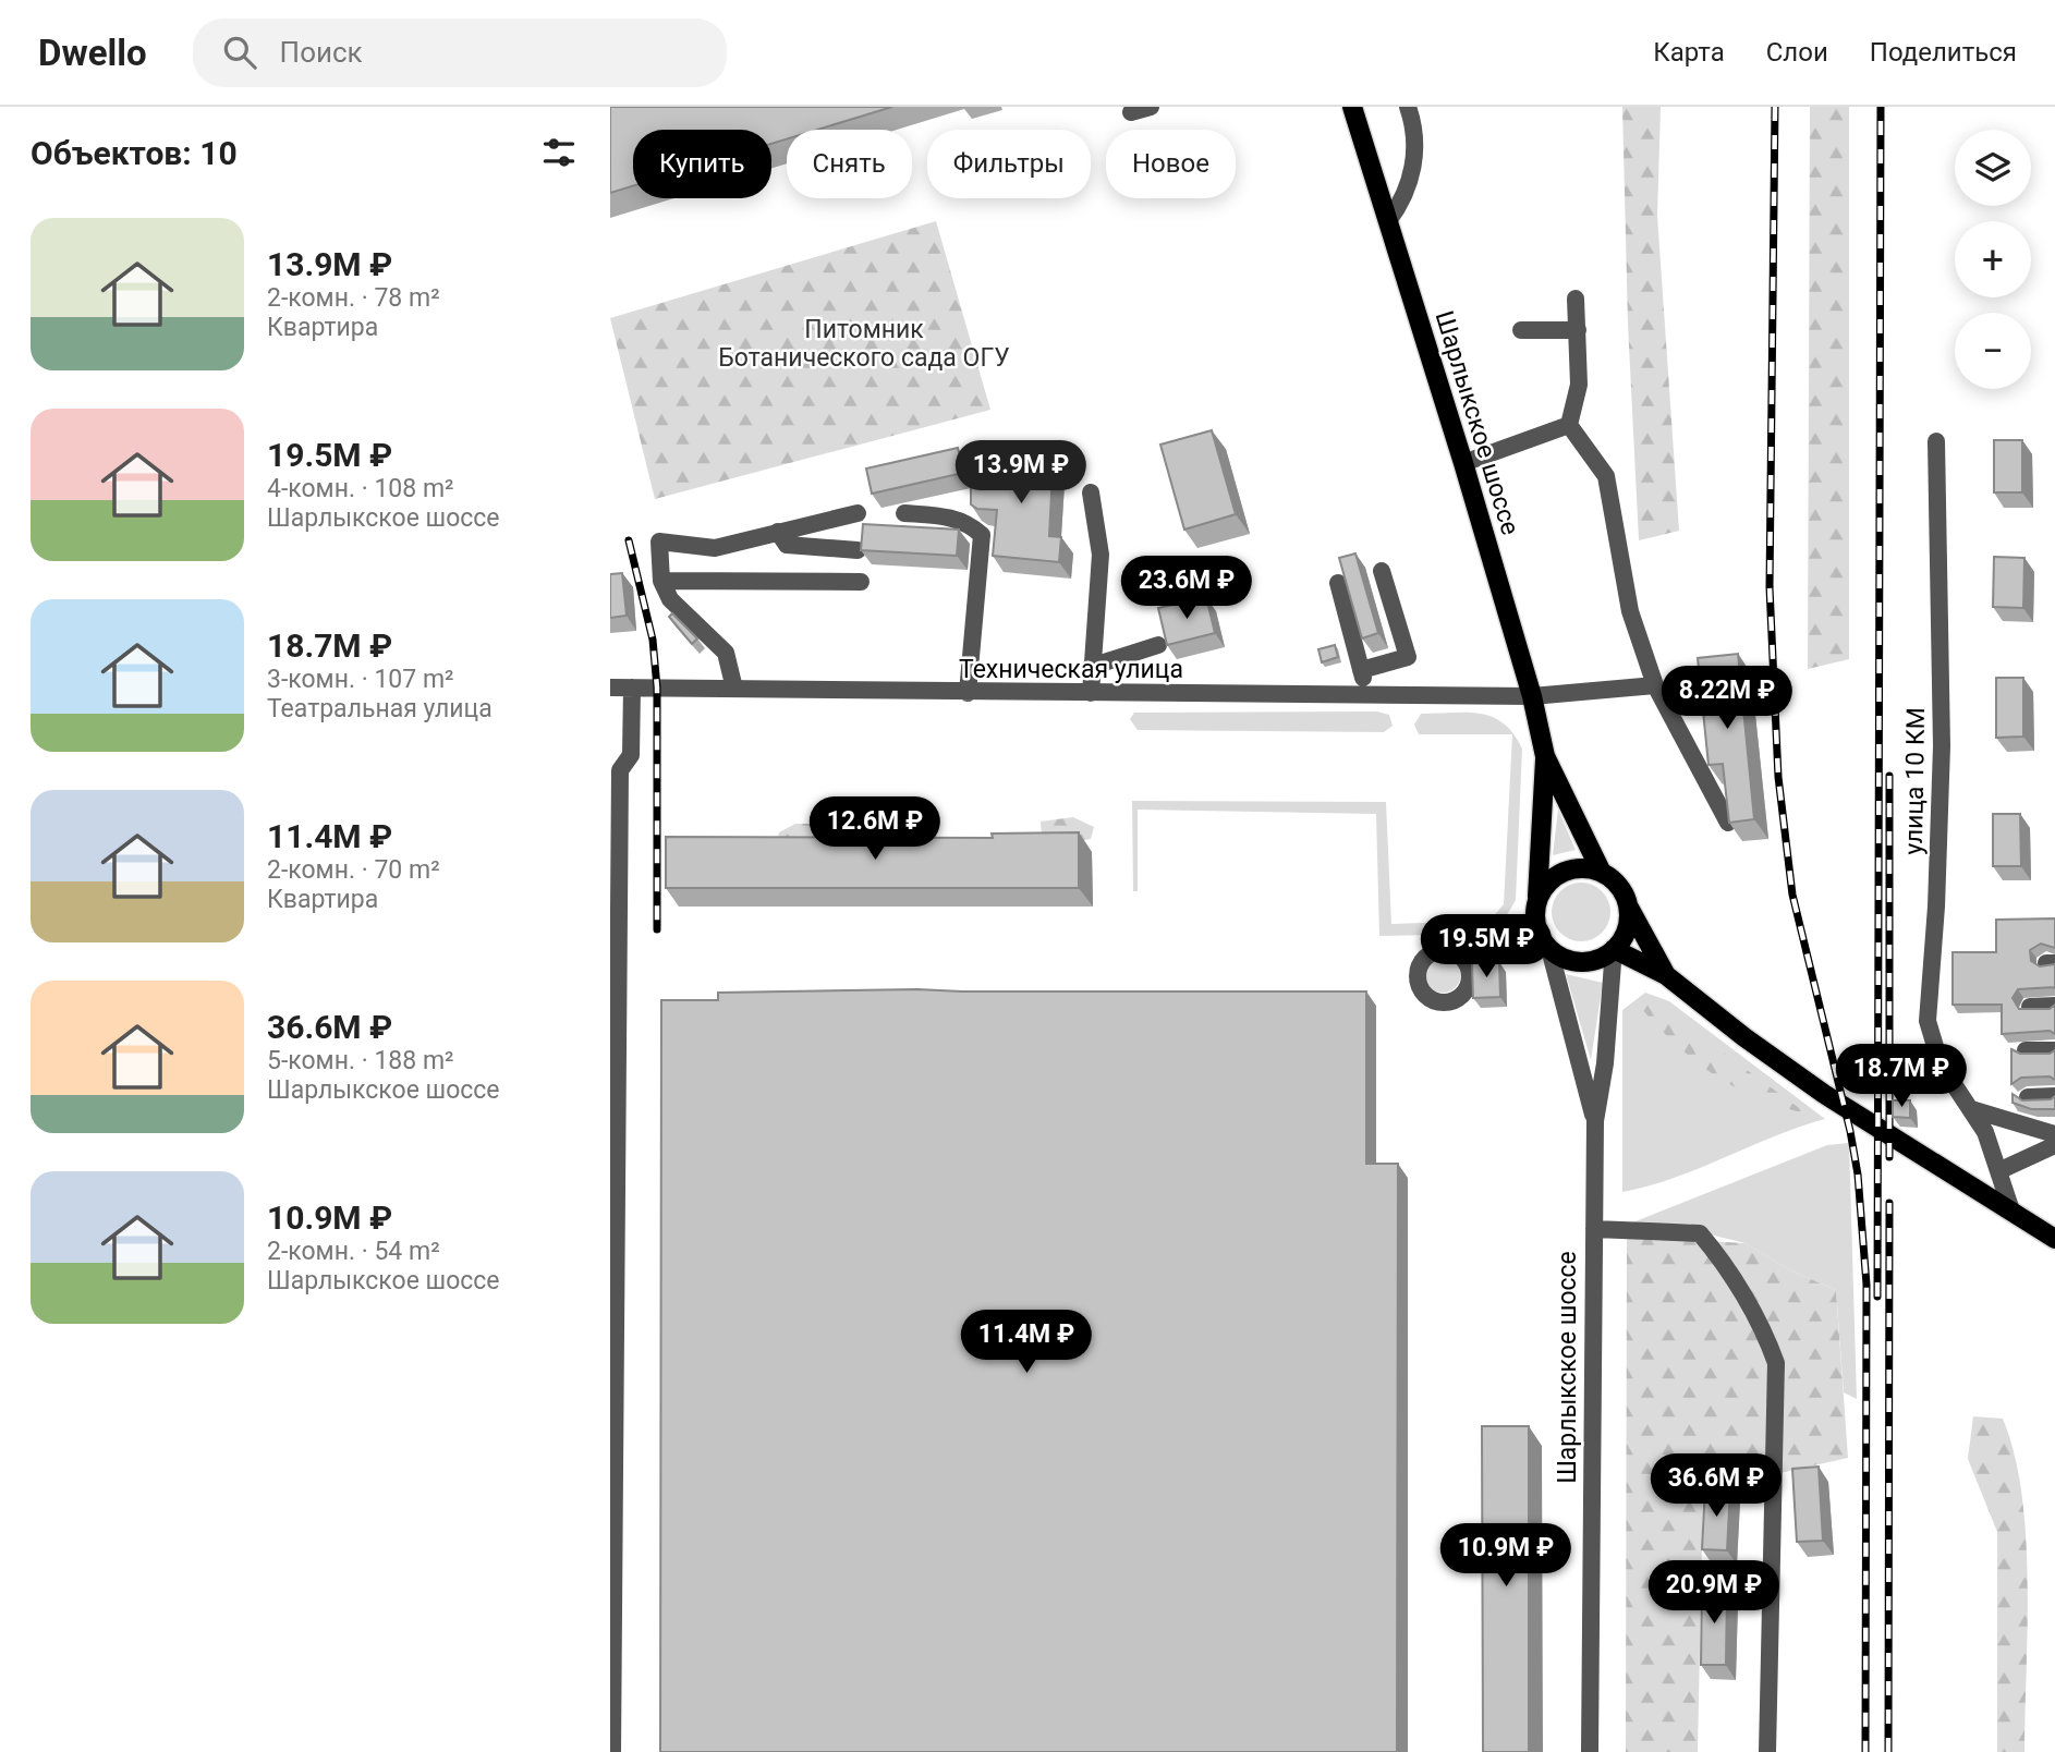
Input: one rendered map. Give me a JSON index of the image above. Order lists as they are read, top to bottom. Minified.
{"streets":{"main road":["Шарлыкское шоссе"],"street":["Техническая улица","улица 10 КМ"]},"crossings":[["Шарлыкское шоссе","Техническая улица"]],"parks":["Питомник Ботанического сада ОГУ"],"page":{"header":"Dwello","search":"Поиск","nav":["Карта","Слои","Поделиться"],"heading":"Объектов: 10","map_buttons":["+","−"],"chip":["Купить","Снять","Фильтры","Новое"],"list":[{"name":"13.9M ₽","note":"2-комн. · 78 m² · Квартира"},{"name":"19.5M ₽","note":"4-комн. · 108 m² · Шарлыкское шоссе"},{"name":"18.7M ₽","note":"3-комн. · 107 m² · Театральная улица"},{"name":"11.4M ₽","note":"2-комн. · 70 m² · Квартира"},{"name":"36.6M ₽","note":"5-комн. · 188 m² · Шарлыкское шоссе"},{"name":"10.9M ₽","note":"2-комн. · 54 m² · Шарлыкское шоссе"}],"price":["13.9M ₽","23.6M ₽","8.22M ₽","12.6M ₽","19.5M ₽","18.7M ₽","11.4M ₽","36.6M ₽","10.9M ₽","20.9M ₽"]}}
